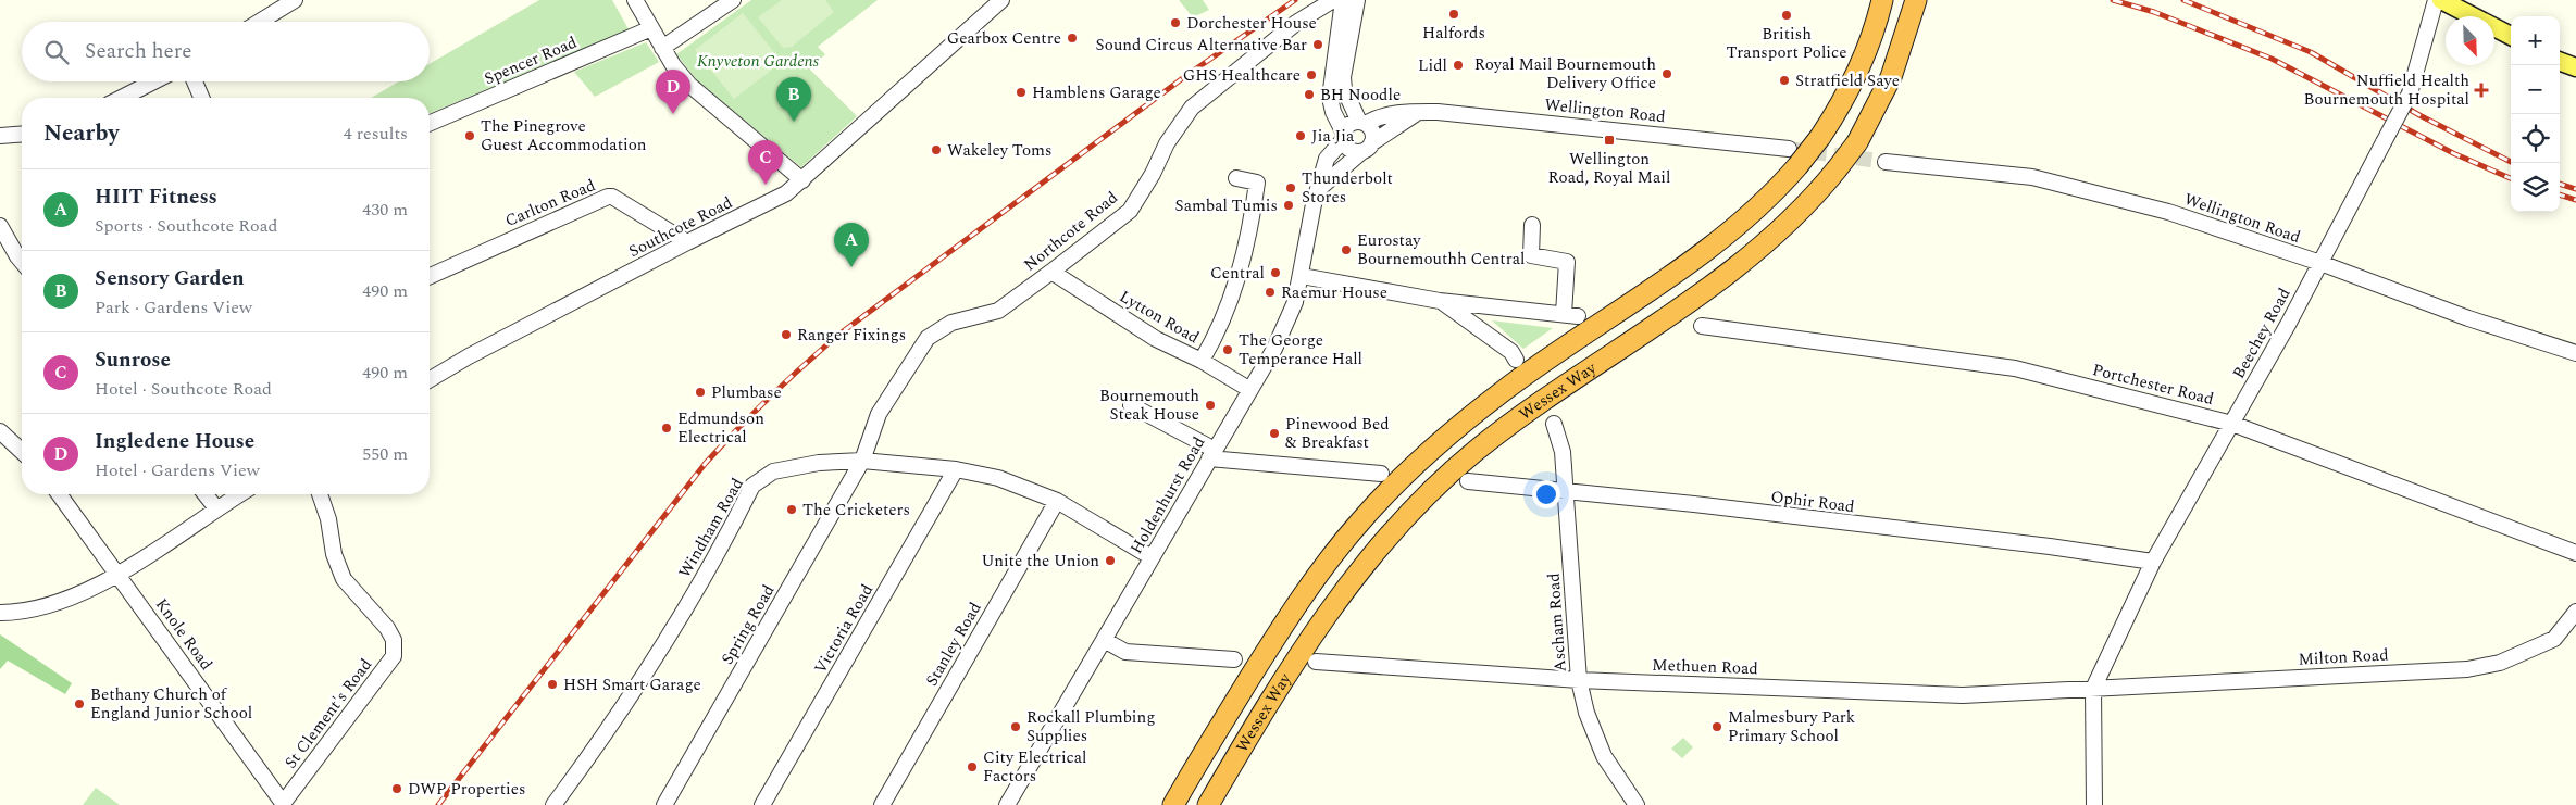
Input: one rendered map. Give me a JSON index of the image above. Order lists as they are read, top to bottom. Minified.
{"streets":{"highway":["Wessex Way"],"street":["Spencer Road","Wellington Road","Carlton Road","Southcote Road","Northcote Road","Lytton Road","Beechey Road","Portchester Road","Holdenhurst Road","Ophir Road","Windham Road","Ascham Road","Spring Road","Victoria Road","Knole Road","Stanley Road","Milton Road","Methuen Road","St Clement's Road"]},"crossings":[["Wellington Road","Beechey Road"],["Wellington Road","Wessex Way"],["Wellington Road","Holdenhurst Road"],["Carlton Road","Southcote Road"],["Northcote Road","Lytton Road"],["Northcote Road","Windham Road"],["Northcote Road","Spring Road"],["Lytton Road","Holdenhurst Road"],["Beechey Road","Portchester Road"],["Beechey Road","Ophir Road"],["Beechey Road","Milton Road"],["Beechey Road","Methuen Road"],["Holdenhurst Road","Windham Road"],["Ophir Road","Ascham Road"],["Windham Road","Spring Road"],["Windham Road","Victoria Road"],["Windham Road","Stanley Road"],["Ascham Road","Methuen Road"],["Knole Road","St Clement's Road"],["Milton Road","Methuen Road"]],"parks":["Knyveton Gardens"],"places":{"other":["Halfords","British Transport Police","Dorchester House","Gearbox Centre","Sound Circus Alternative Bar","Lidl","Royal Mail Bournemouth Delivery Office","GHS Healthcare","Stratfield Saye","Hamblens Garage","BH Noodle","The Pinegrove Guest Accommodation","Jia Jia","Wakeley Toms","Thunderbolt Stores","Sambal Tumis","Eurostay Bournemouthh Central","Central","Raemur House","Ranger Fixings","The George Temperance Hall","Plumbase","Bournemouth Steak House","Edmundson Electrical","Pinewood Bed & Breakfast","The Cricketers","Unite the Union","HSH Smart Garage","Bethany Church of England Junior School","Rockall Plumbing Supplies","Malmesbury Park Primary School","City Electrical Factors","DWP Properties"],"health":["Nuffield Health Bournemouth Hospital"],"transit":["Wellington Road, Royal Mail"]},"north":"bottom right","page":{"map_buttons":["+","−"],"search":"Search here","pins":["D","B","C","A"],"heading":["Nearby","4 results"],"list":[{"mark":"A","name":"HIIT Fitness","note":"Sports · Southcote Road","value":"430 m"},{"mark":"B","name":"Sensory Garden","note":"Park · Gardens View","value":"490 m"},{"mark":"C","name":"Sunrose","note":"Hotel · Southcote Road","value":"490 m"},{"mark":"D","name":"Ingledene House","note":"Hotel · Gardens View","value":"550 m"}]}}
